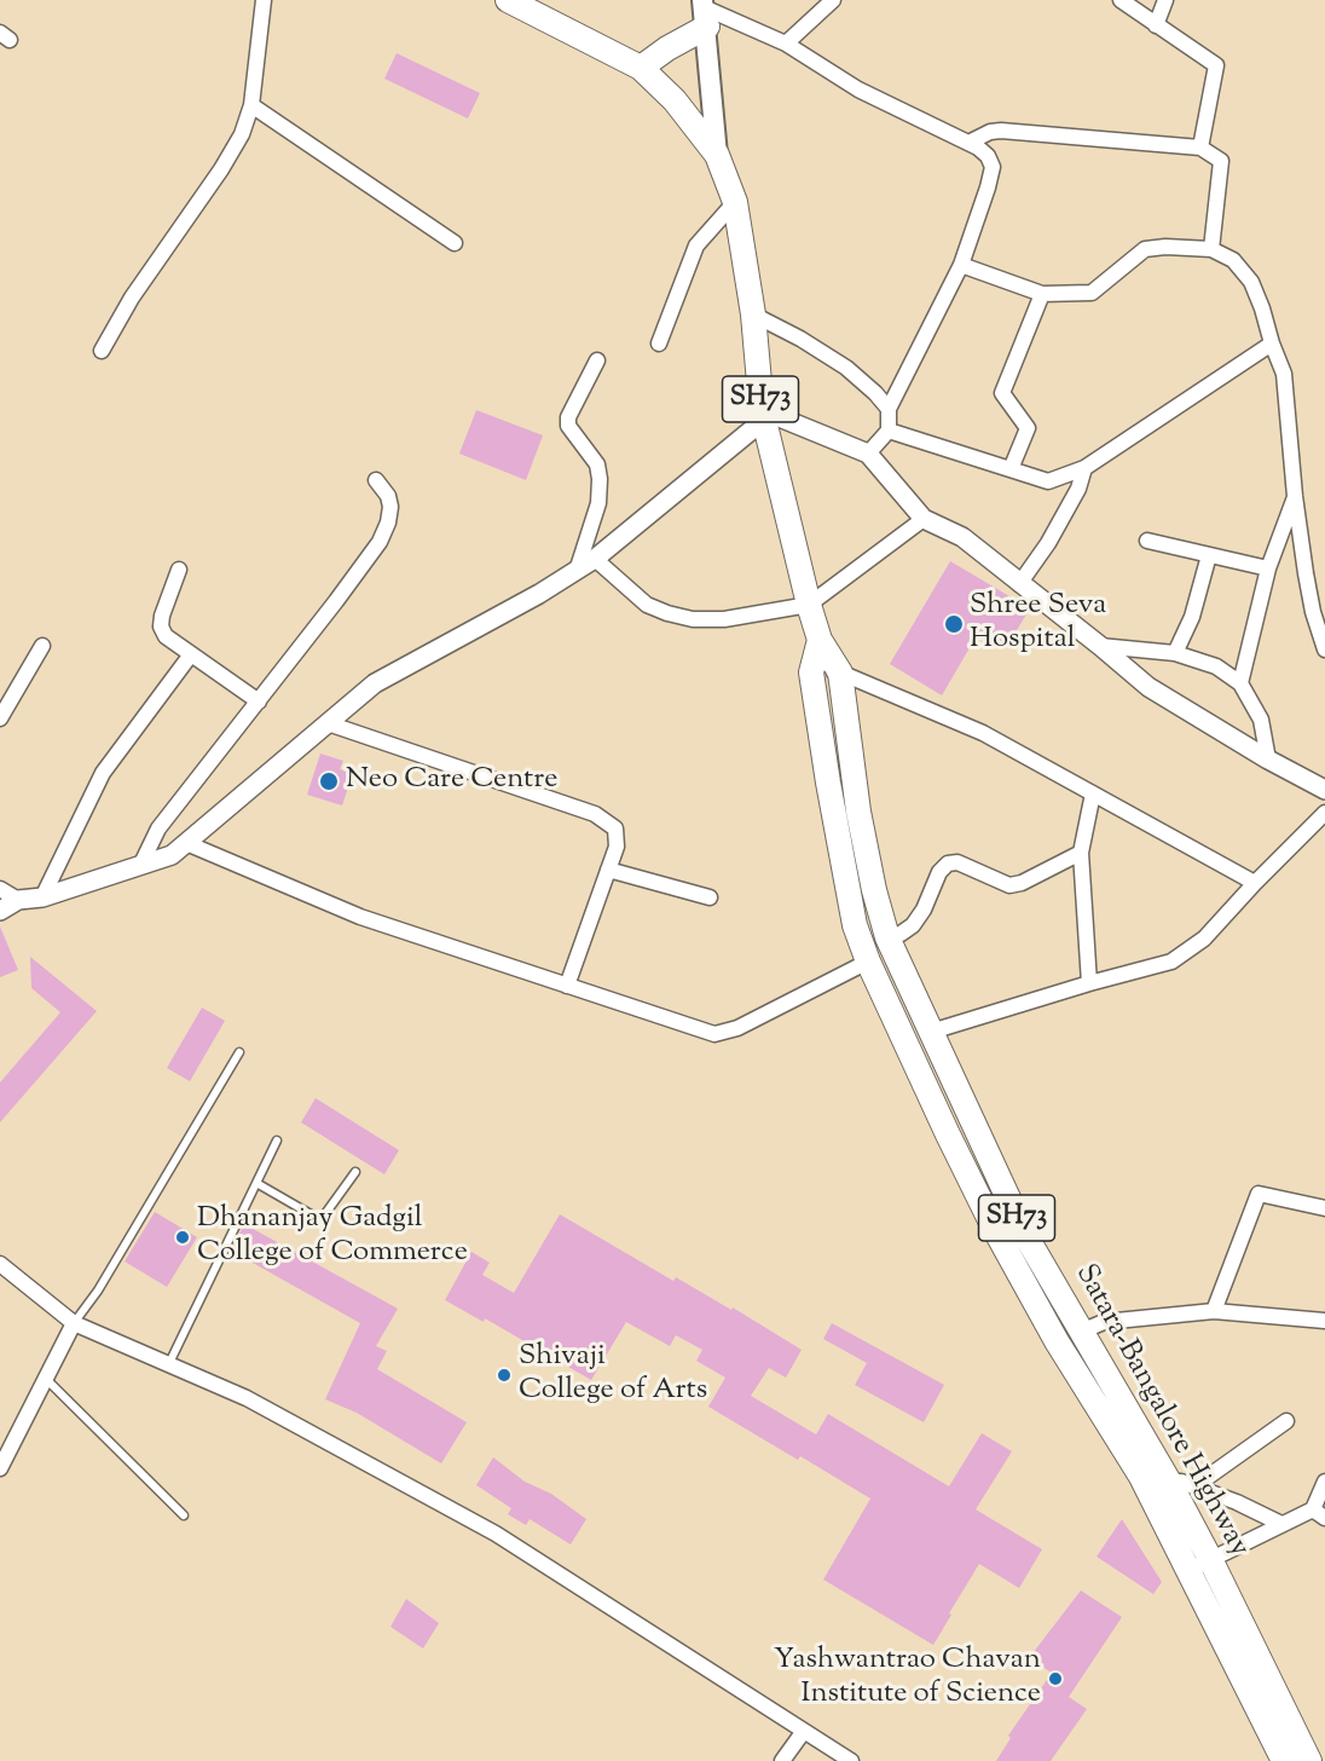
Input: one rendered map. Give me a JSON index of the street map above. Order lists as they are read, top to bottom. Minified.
{"streets":{"main road":["SH73","Satara-Bangalore Highway"]},"places":["Shree Seva Hospital","Neo Care Centre","Dhananjay Gadgil College of Commerce","Shivaji College of Arts","Yashwantrao Chavan Institute of Science"]}
